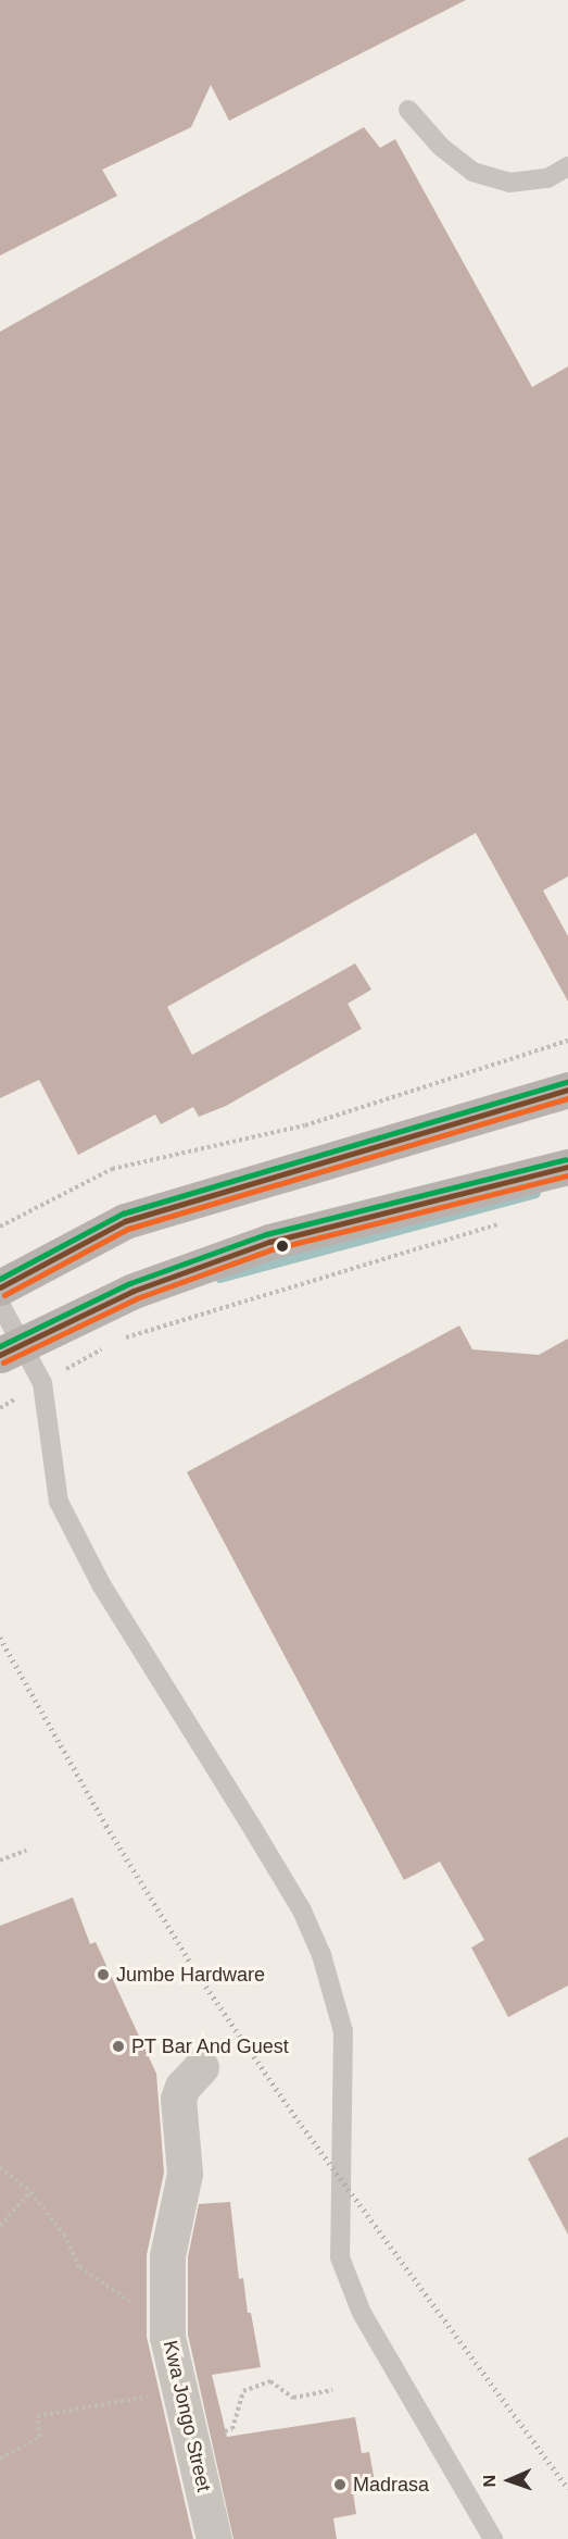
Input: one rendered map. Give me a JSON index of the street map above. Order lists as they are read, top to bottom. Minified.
{"streets":{"street":["Kwa Jongo Street"]},"places":["Jumbe Hardware","PT Bar And Guest","Madrasa"],"north":"left"}
